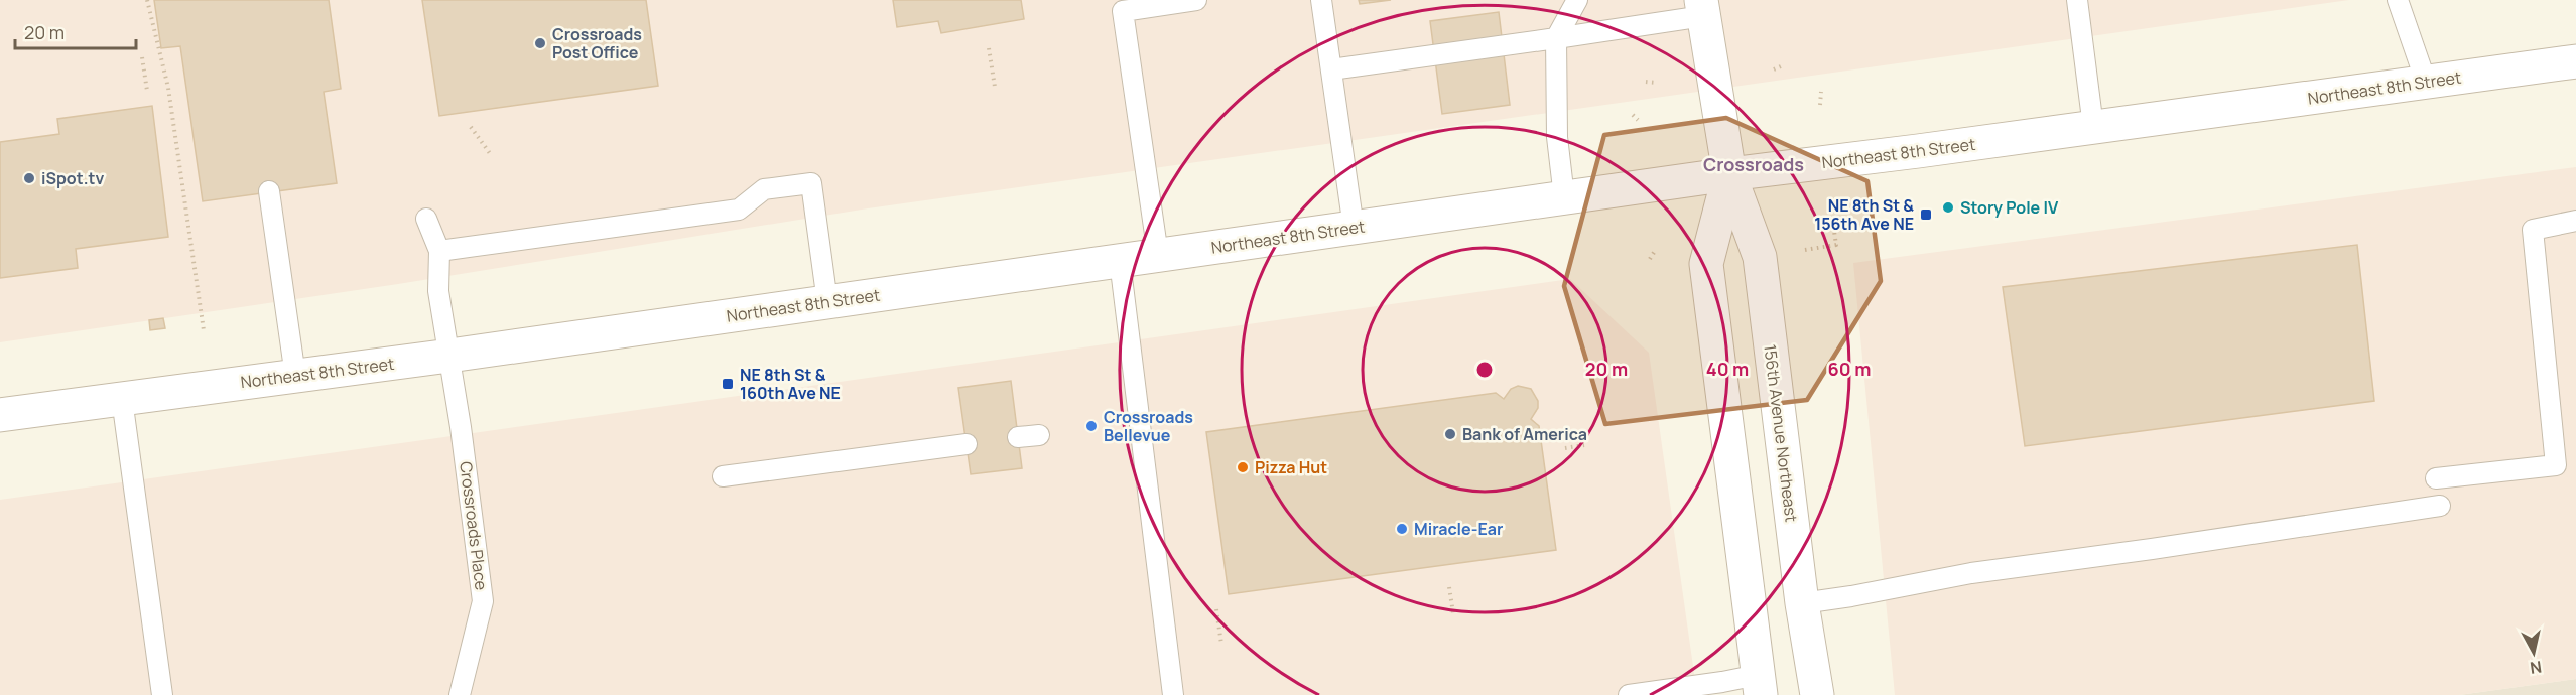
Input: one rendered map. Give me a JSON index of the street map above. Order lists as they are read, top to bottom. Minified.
{"streets":{"main road":["Northeast 8th Street","156th Avenue Northeast"],"lane":["Crossroads Place"]},"crossings":[["Northeast 8th Street","156th Avenue Northeast"],["Northeast 8th Street","Crossroads Place"]],"districts":["Crossroads"],"places":{"other":["Crossroads Post Office","iSpot.tv","Story Pole IV","Crossroads Bellevue","Bank of America","Pizza Hut","Miracle-Ear"],"transit":["NE 8th St & 156th Ave NE","NE 8th St & 160th Ave NE"]},"scale_bar":"20 m","north":"bottom","rings":["20 m","40 m","60 m"]}
